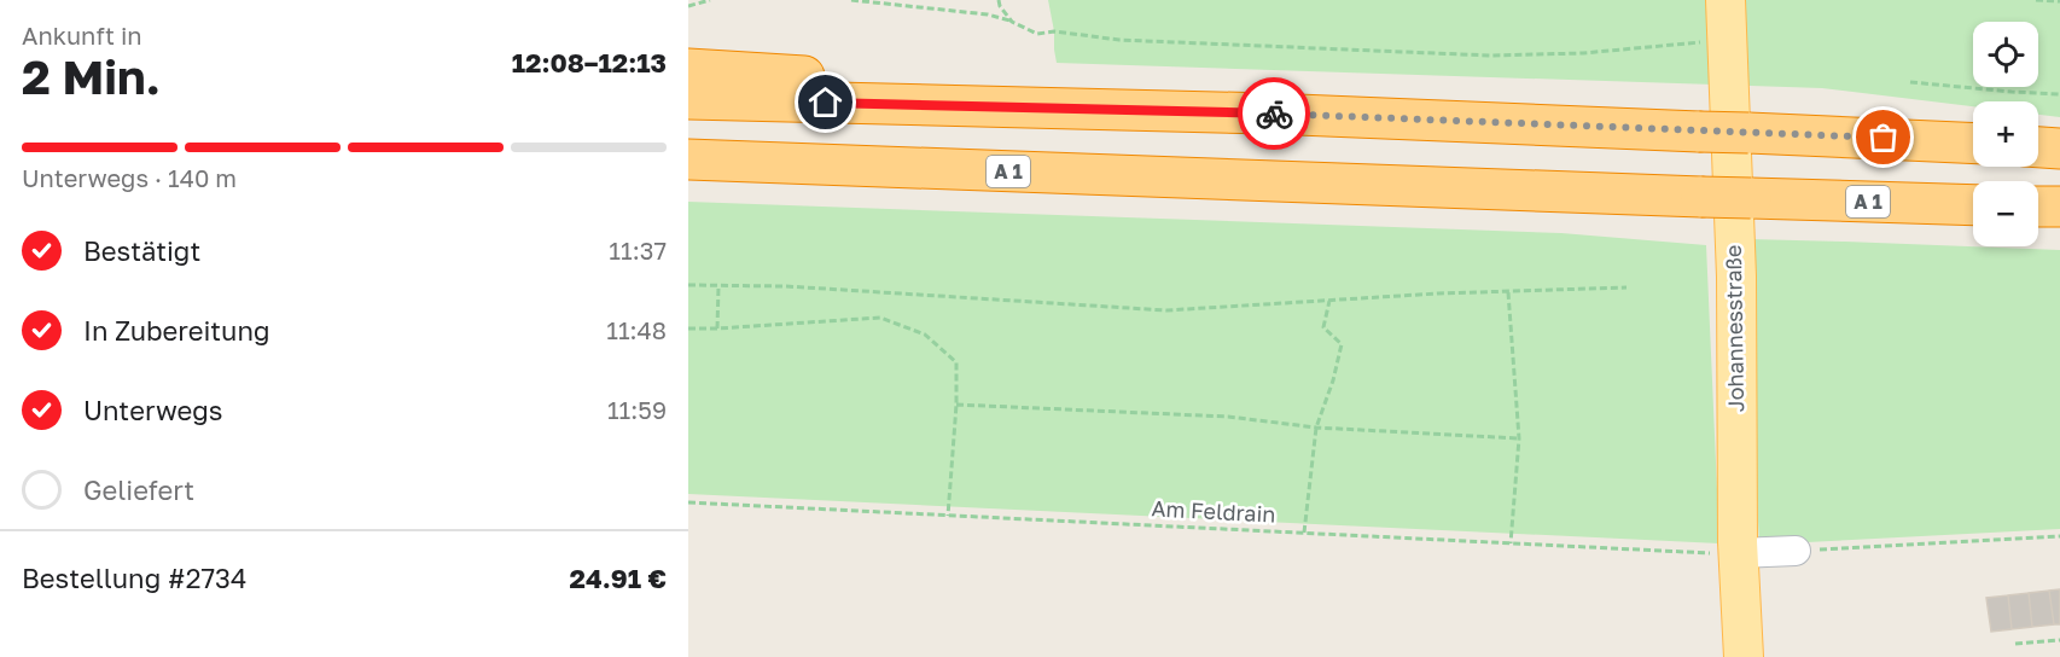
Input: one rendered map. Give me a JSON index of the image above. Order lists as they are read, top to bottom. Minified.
{"streets":{"highway":["A 1"],"main road":["Johannesstraße"],"path":["Am Feldrain"]},"crossings":[["Johannesstraße","Am Feldrain"]],"page":{"heading":["2 Min.","Ankunft in","12:08–12:13"],"panel":["Bestellung #2734","24.91 €"],"map_buttons":["+","−"],"bar":"Unterwegs · 140 m","list":[["Bestätigt","11:37"],["In Zubereitung","11:48"],["Unterwegs","11:59"],"Geliefert"]}}
